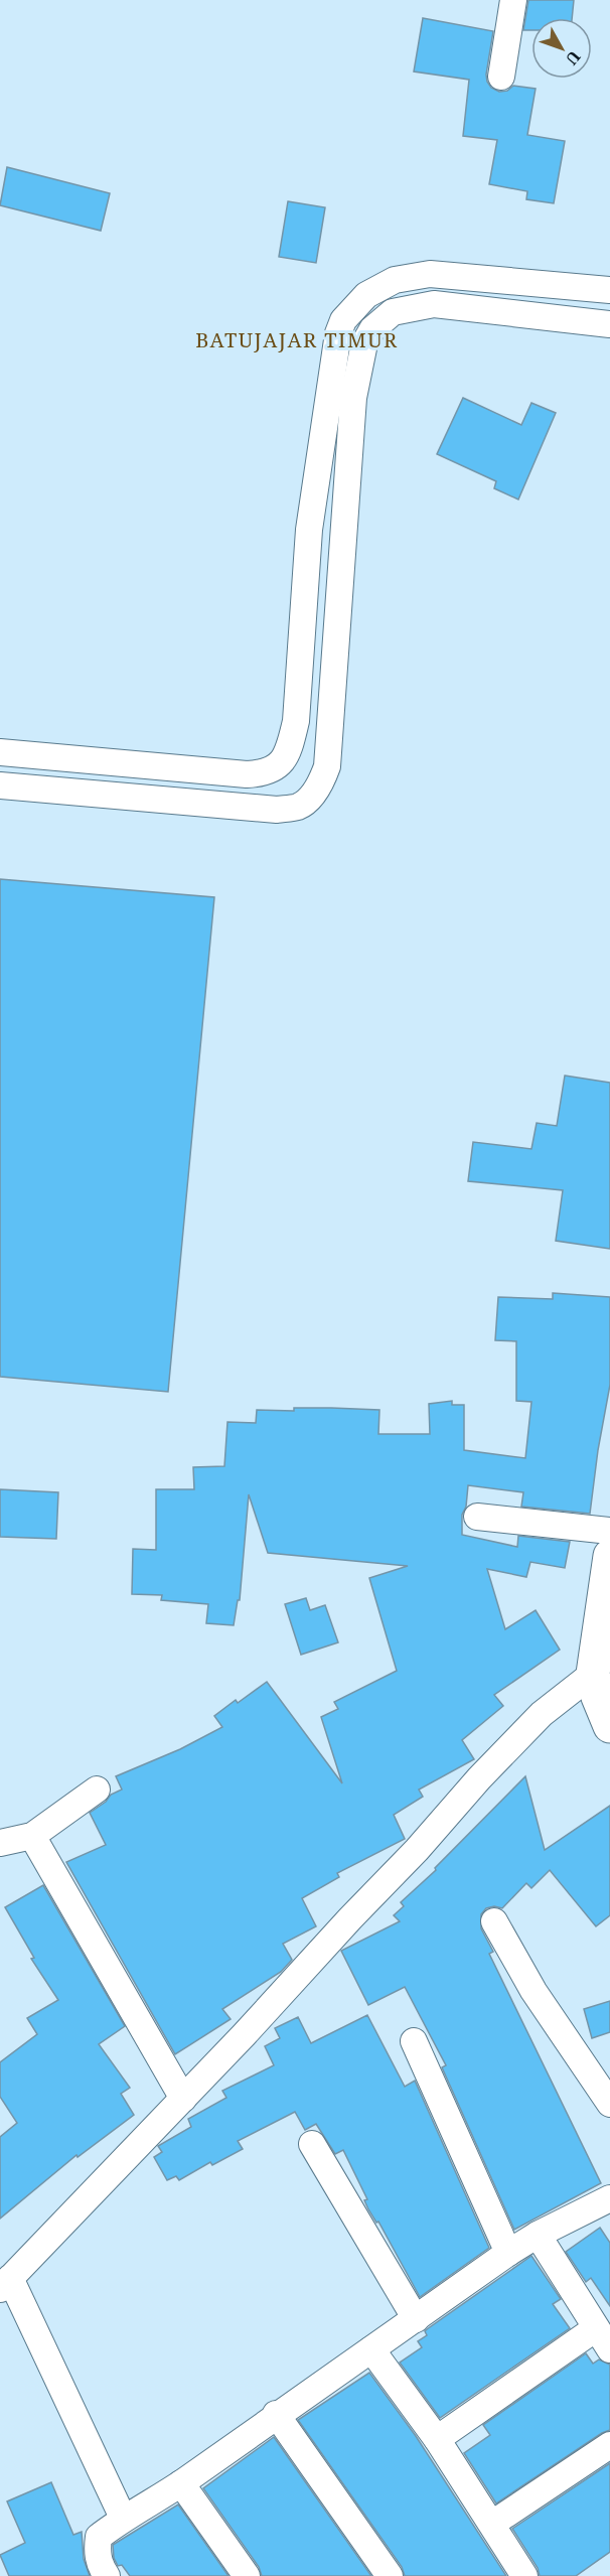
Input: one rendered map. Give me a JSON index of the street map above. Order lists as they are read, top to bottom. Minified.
{"districts":["BATUJAJAR TIMUR"],"north":"bottom right"}
